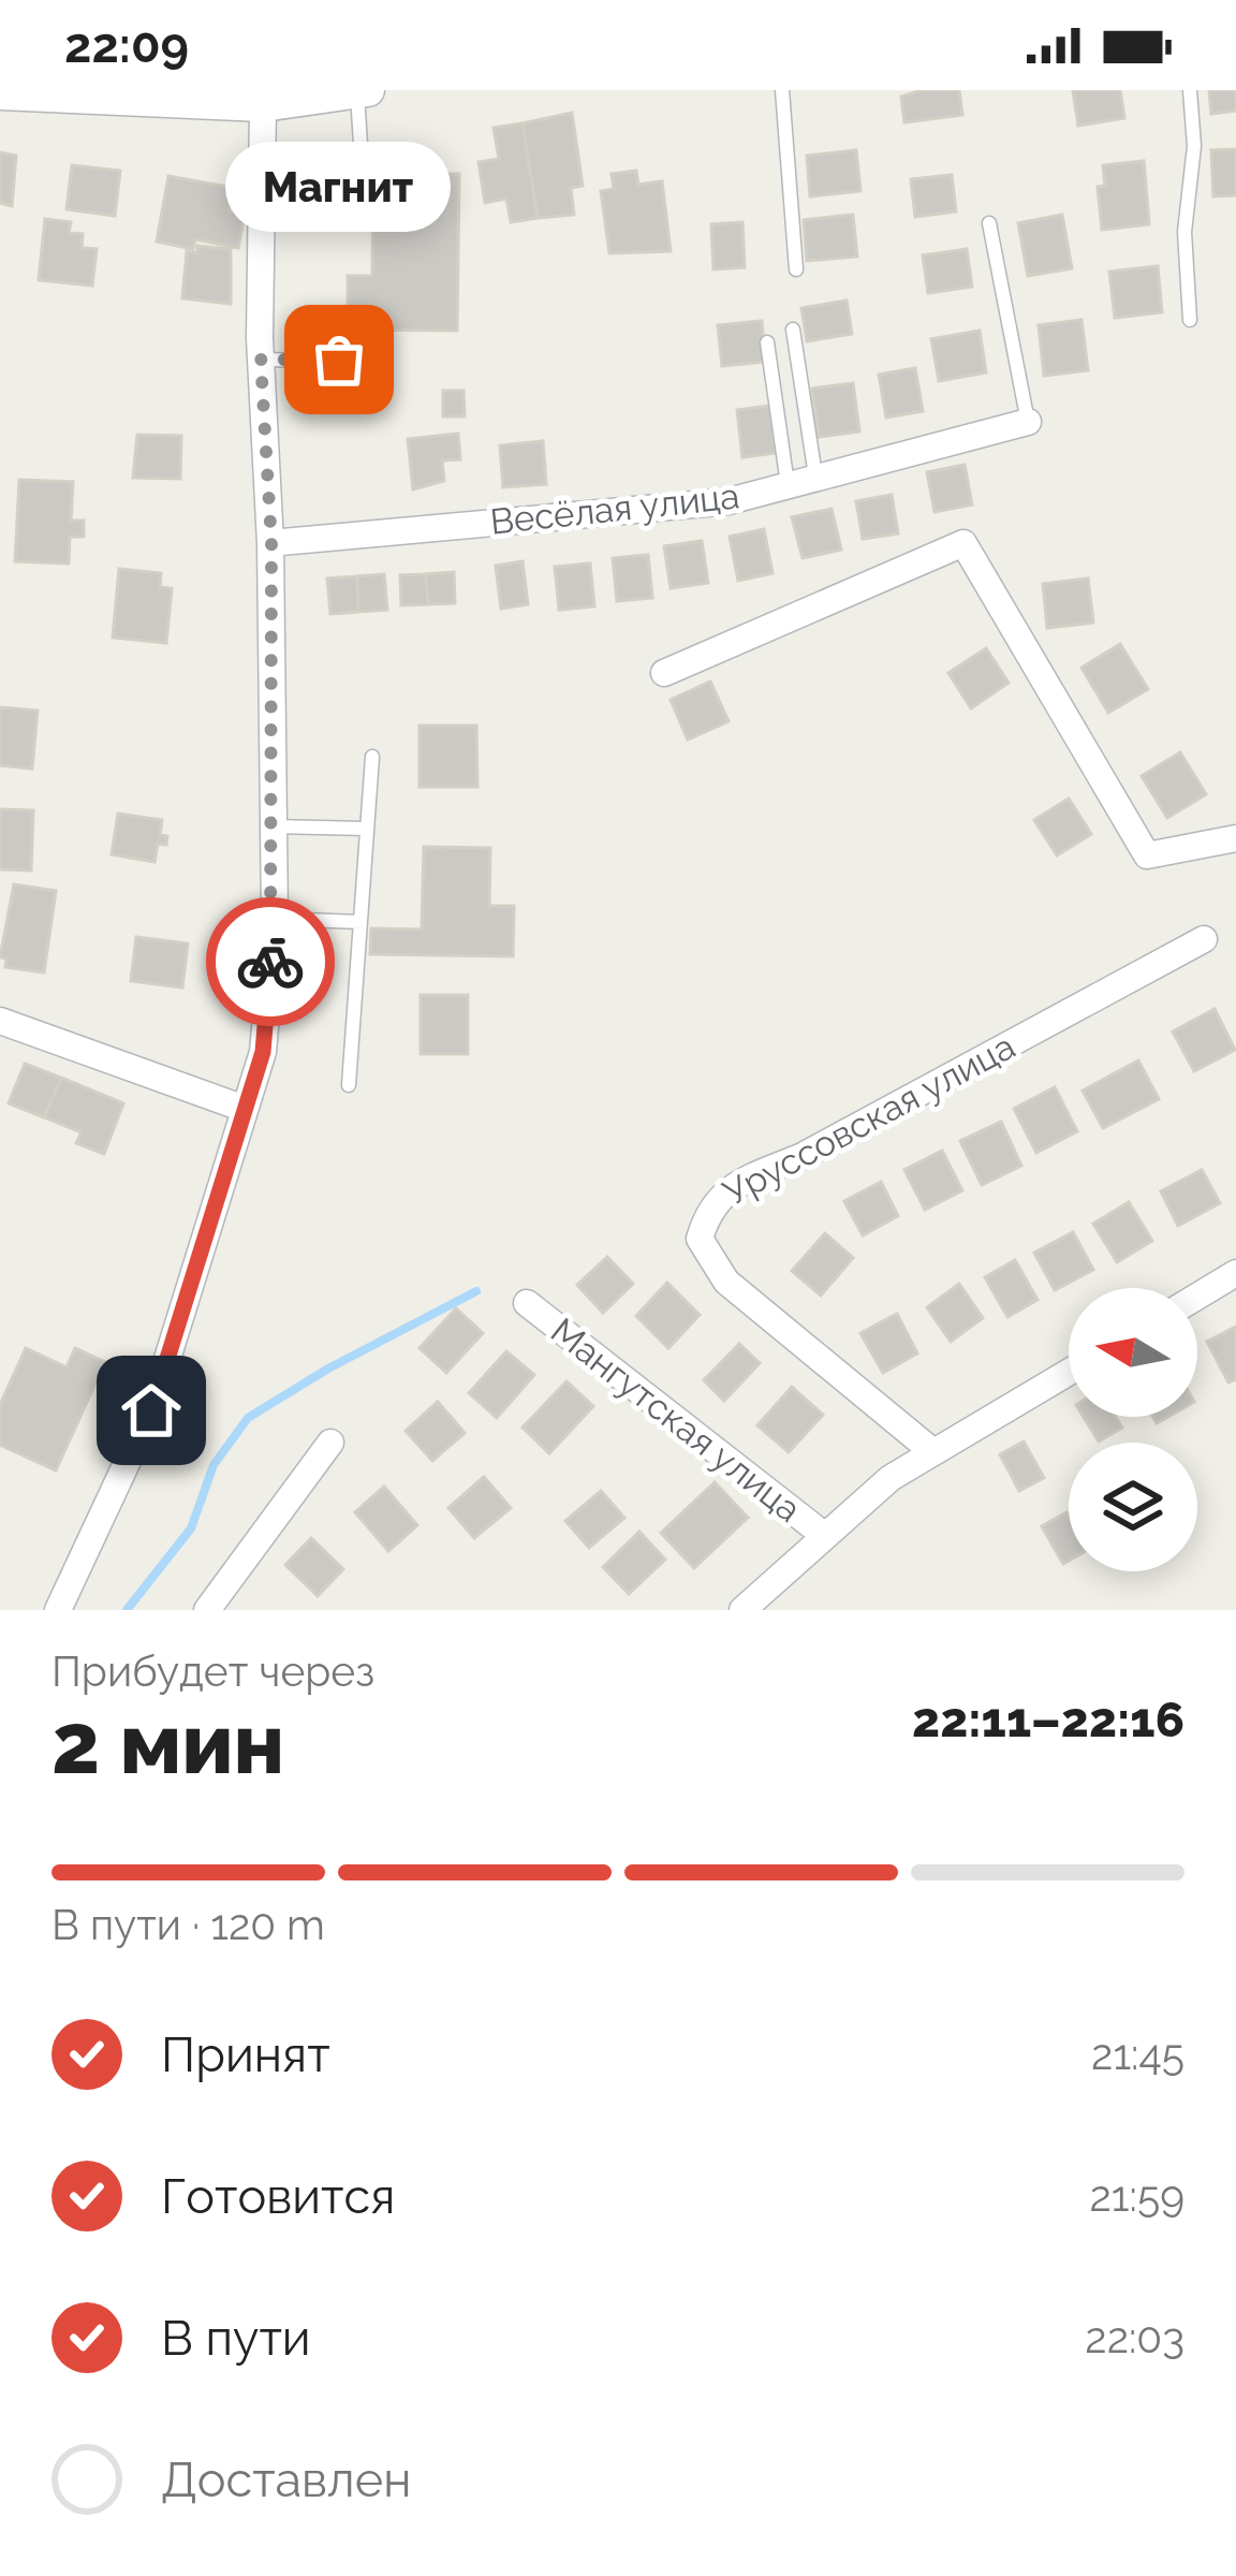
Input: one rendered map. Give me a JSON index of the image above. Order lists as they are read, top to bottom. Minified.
{"streets":{"street":["Весёлая улица","Уруссовская улица","Мангутская улица"]},"places":["Магнит"],"north":"left","page":{"status":"22:09","bubble":"Магнит","heading":["2 мин","Прибудет через","22:11–22:16"],"bar":"В пути · 120 m","list":[["Принят","21:45"],["Готовится","21:59"],["В пути","22:03"],"Доставлен"]}}
